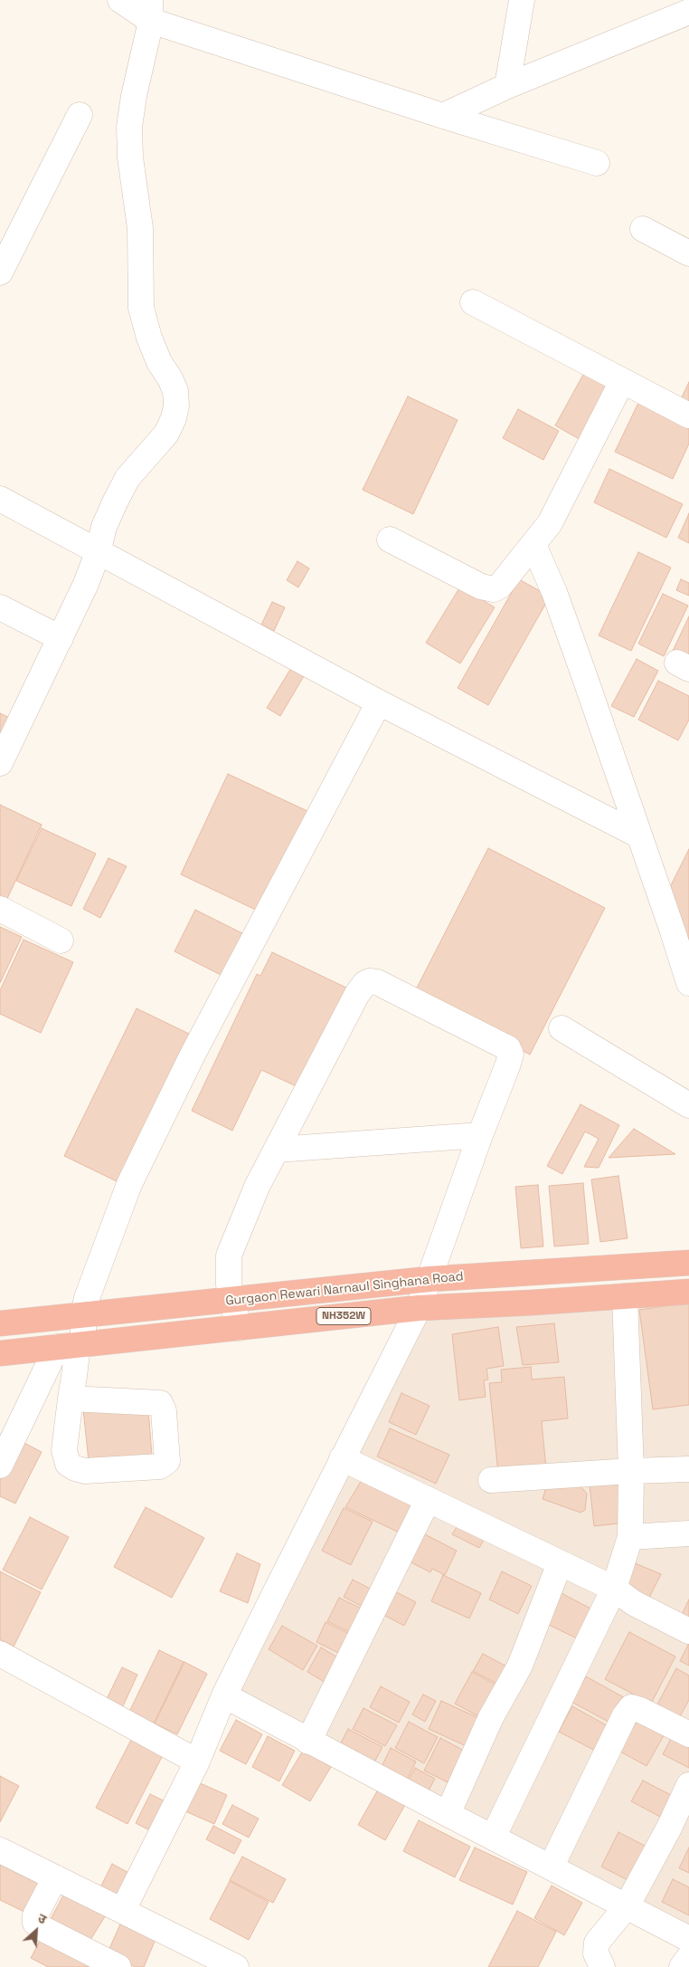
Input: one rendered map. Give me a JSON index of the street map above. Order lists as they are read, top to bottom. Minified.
{"streets":{"highway":["Gurgaon Rewari Narnaul Singhana Road","NH352W"]},"north":"top right"}
